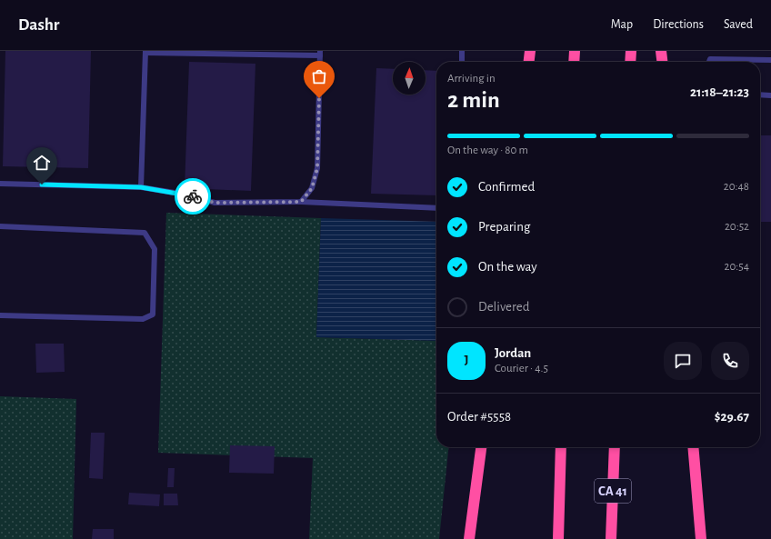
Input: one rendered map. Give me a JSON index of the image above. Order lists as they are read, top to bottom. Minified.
{"streets":{"highway":["CA 41"]},"north":"top","page":{"header":"Dashr","nav":["Map","Directions","Saved"],"heading":["2 min","Arriving in","21:18–21:23"],"panel":["Jordan","Courier · 4.5","Order #5558","$29.67"],"bar":"On the way · 80 m","list":[["Confirmed","20:48"],["Preparing","20:52"],["On the way","20:54"],"Delivered"],"round":"J"}}
